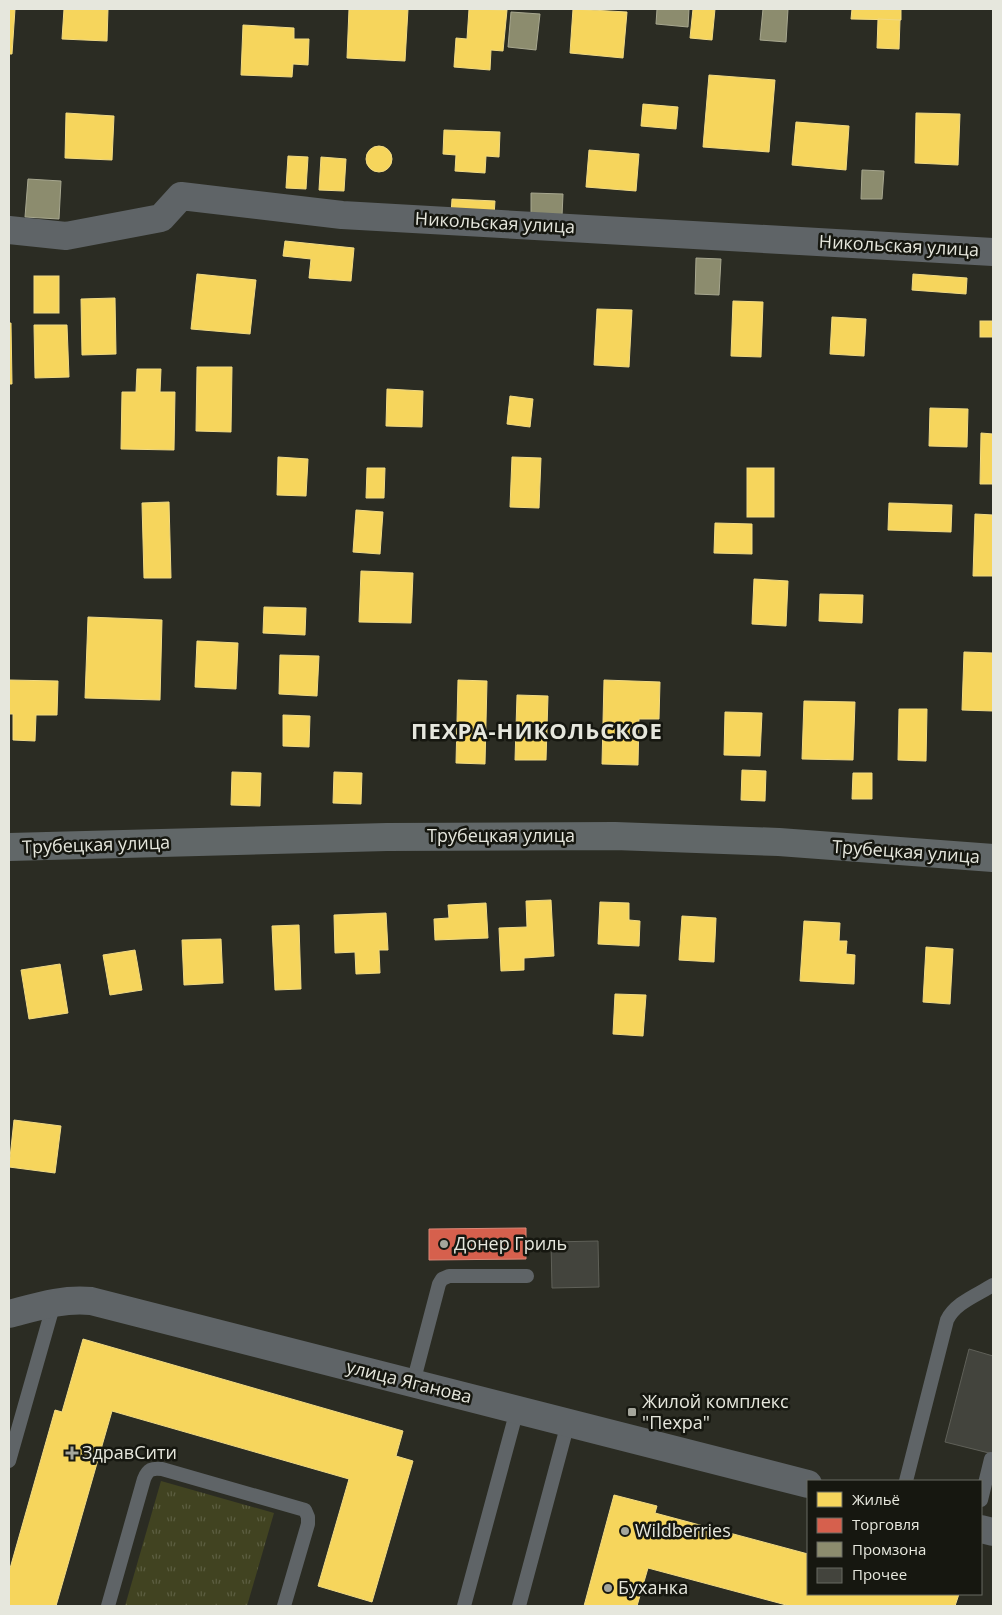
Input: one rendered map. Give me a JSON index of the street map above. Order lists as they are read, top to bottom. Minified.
{"streets":{"main road":["Трубецкая улица"],"street":["Никольская улица","улица Яганова"]},"districts":["ПЕХРА-НИКОЛЬСКОЕ"],"places":{"other":["Донер Гриль","Wildberries","Буханка"],"transit":["Жилой комплекс \"Пехра\""],"health":["ЗдравСити"]},"legend":["Жильё","Торговля","Промзона","Прочее"]}
